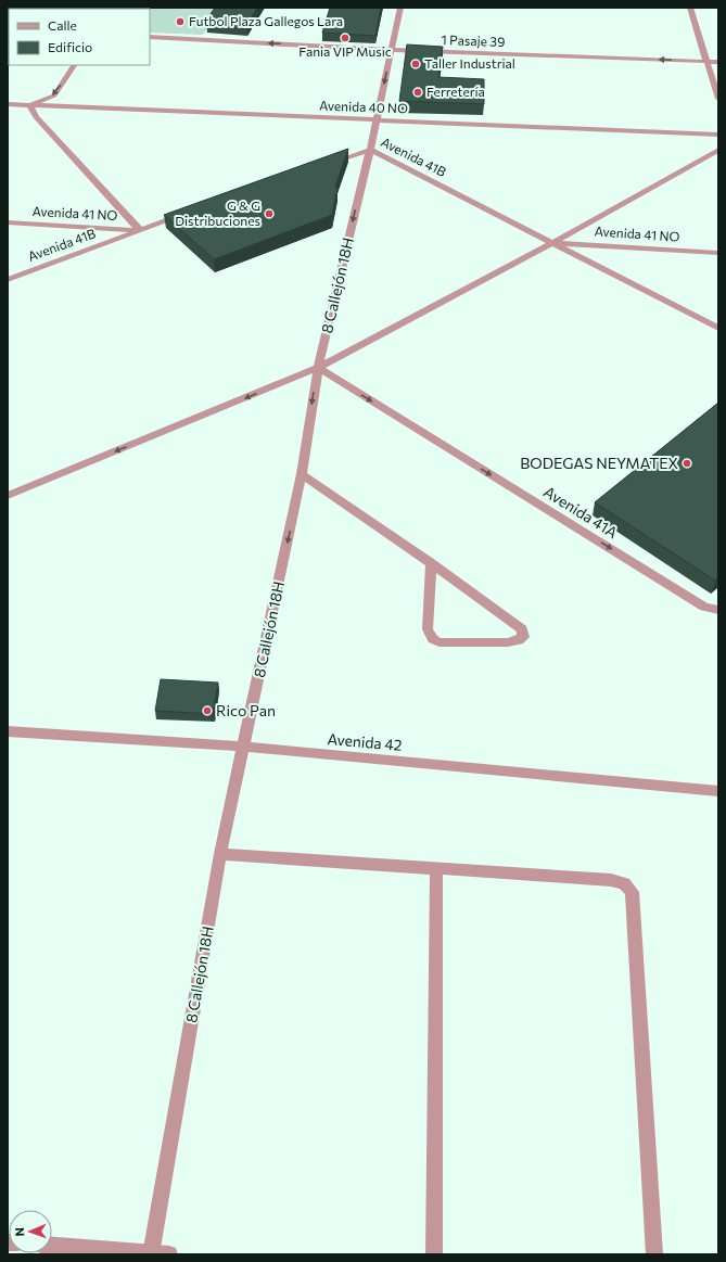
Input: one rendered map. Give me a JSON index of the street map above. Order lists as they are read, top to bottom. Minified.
{"streets":{"street":["1 Pasaje 39","Avenida 40 NO","Avenida 41B","Avenida 41 NO","8 Callejón 18H","Avenida 41A","Avenida 42"]},"crossings":[["1 Pasaje 39","8 Callejón 18H"],["Avenida 40 NO","8 Callejón 18H"],["Avenida 41B","Avenida 41 NO"],["Avenida 41B","8 Callejón 18H"],["8 Callejón 18H","Avenida 41A"],["8 Callejón 18H","Avenida 42"]],"one_way":["1 Pasaje 39","8 Callejón 18H"],"places":["Futbol Plaza Gallegos Lara","Fania VIP Music","Taller Industrial","Ferretería","G & G Distribuciones","BODEGAS NEYMATEX","Rico Pan"],"legend":["Calle","Edificio"],"north":"left"}
